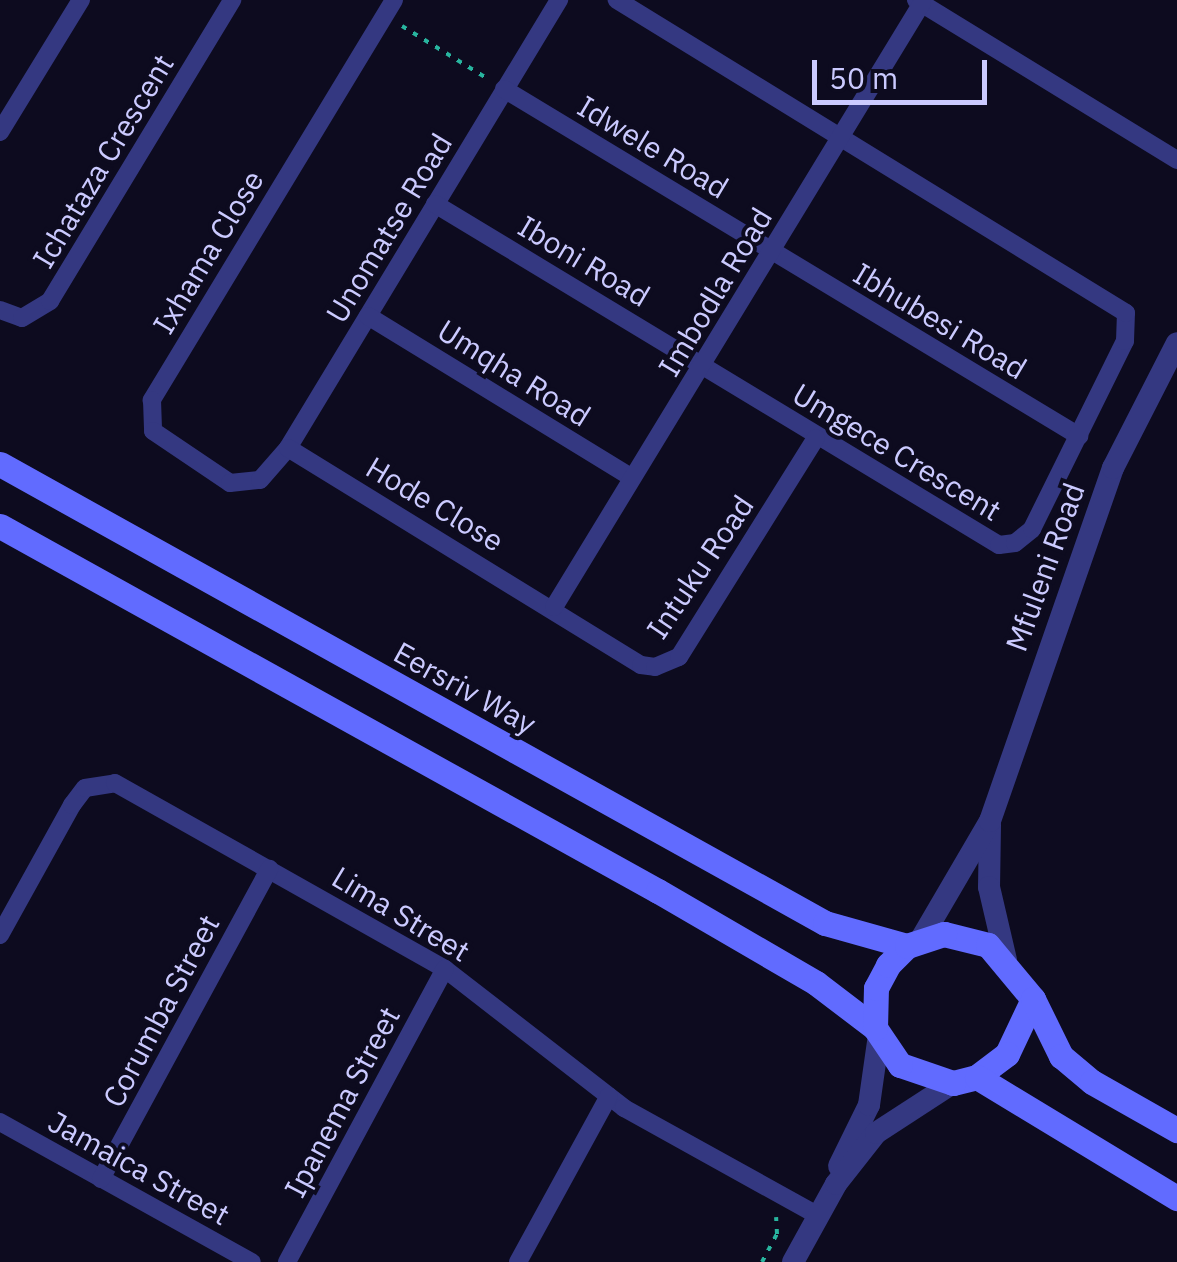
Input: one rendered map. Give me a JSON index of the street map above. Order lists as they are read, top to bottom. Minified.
{"streets":{"main road":["Eersriv Way"],"street":["Idwele Road","Ichataza Crescent","Unomatse Road","Ixhama Close","Iboni Road","Imbodla Road","Ibhubesi Road","Umqha Road","Umgece Crescent","Hode Close","Intuku Road","Mfuleni Road","Lima Street","Corumba Street","Ipanema Street","Jamaica Street"]},"crossings":[["Idwele Road","Unomatse Road"],["Idwele Road","Imbodla Road"],["Idwele Road","Ibhubesi Road"],["Unomatse Road","Ixhama Close"],["Unomatse Road","Iboni Road"],["Unomatse Road","Umqha Road"],["Unomatse Road","Hode Close"],["Iboni Road","Imbodla Road"],["Iboni Road","Umgece Crescent"],["Imbodla Road","Ibhubesi Road"],["Imbodla Road","Umqha Road"],["Imbodla Road","Umgece Crescent"],["Imbodla Road","Hode Close"],["Imbodla Road","Intuku Road"],["Ibhubesi Road","Umgece Crescent"],["Umgece Crescent","Intuku Road"],["Hode Close","Intuku Road"],["Mfuleni Road","Eersriv Way"],["Lima Street","Corumba Street"],["Lima Street","Ipanema Street"],["Corumba Street","Jamaica Street"]],"scale_bar":"50 m"}
